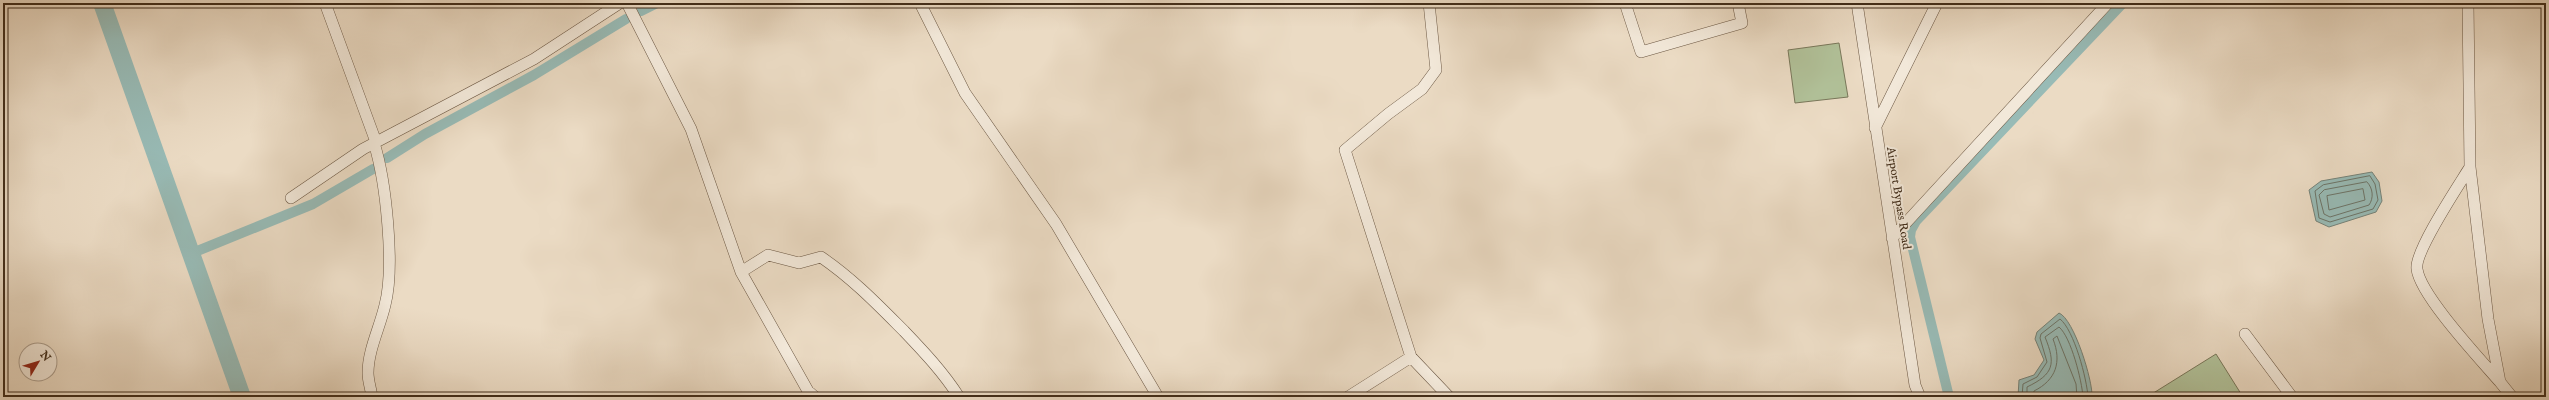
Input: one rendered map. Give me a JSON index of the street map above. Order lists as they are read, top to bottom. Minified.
{"streets":{"street":["Airport Bypass Road"]},"north":"top right"}
